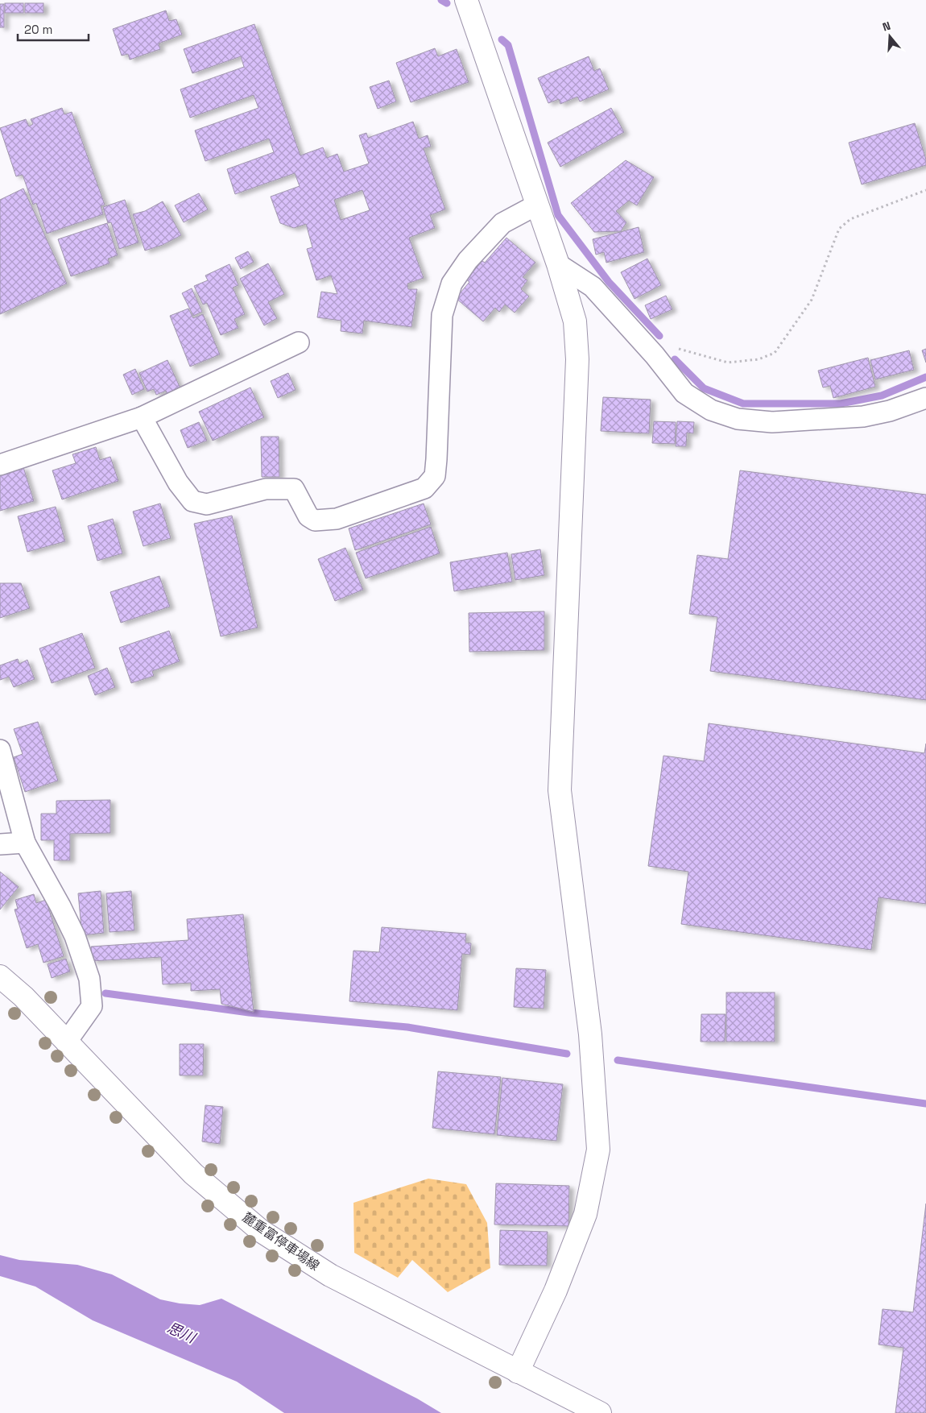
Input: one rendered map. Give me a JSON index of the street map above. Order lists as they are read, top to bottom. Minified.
{"streets":{"street":["麓重富停車場線"]},"water":["思川"],"scale_bar":"20 m","north":"top"}
